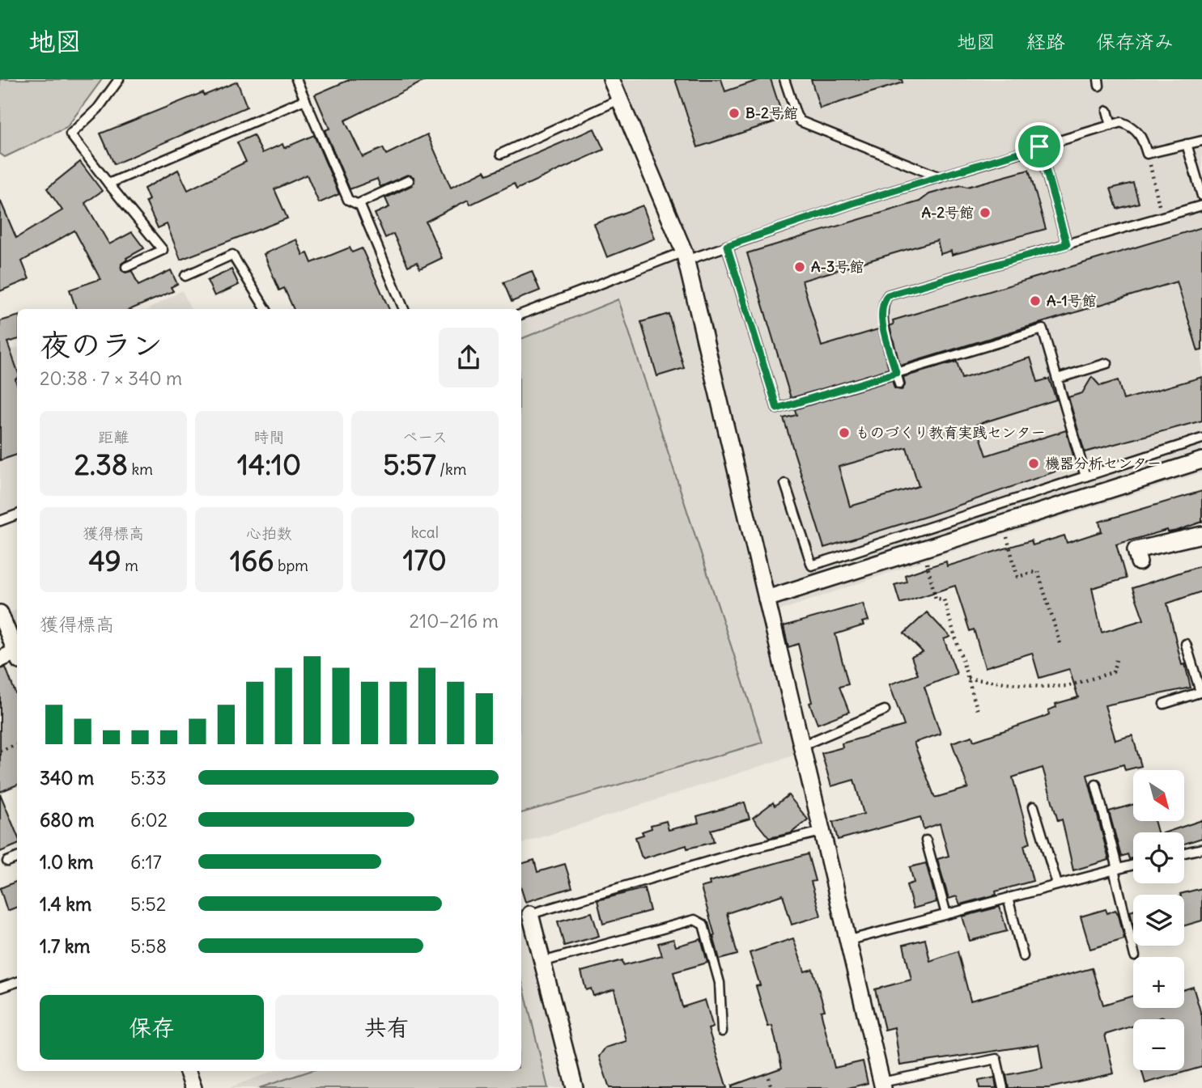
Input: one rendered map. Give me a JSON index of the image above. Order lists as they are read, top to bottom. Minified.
{"places":["B-2号館","A-2号館","A-3号館","A-1号館","ものづくり教育実践センター","機器分析センター"],"north":"bottom right","page":{"header":"地図","nav":["地図","経路","保存済み"],"heading":["夜のラン","20:38 · 7 × 340 m"],"stats":[["距離","2.38 km"],["時間","14:10"],["ペース","5:57 /km"],["獲得標高","49 m"],["心拍数","166 bpm"],["kcal","170"]],"chart":["獲得標高","210–216 m"],"list":[{"name":"340 m","note":"5:33"},{"name":"680 m","note":"6:02"},{"name":"1.0 km","note":"6:17"},{"name":"1.4 km","note":"5:52"},{"name":"1.7 km","note":"5:58"}],"map_buttons":["+","−"],"buttons":["保存","共有"]}}
